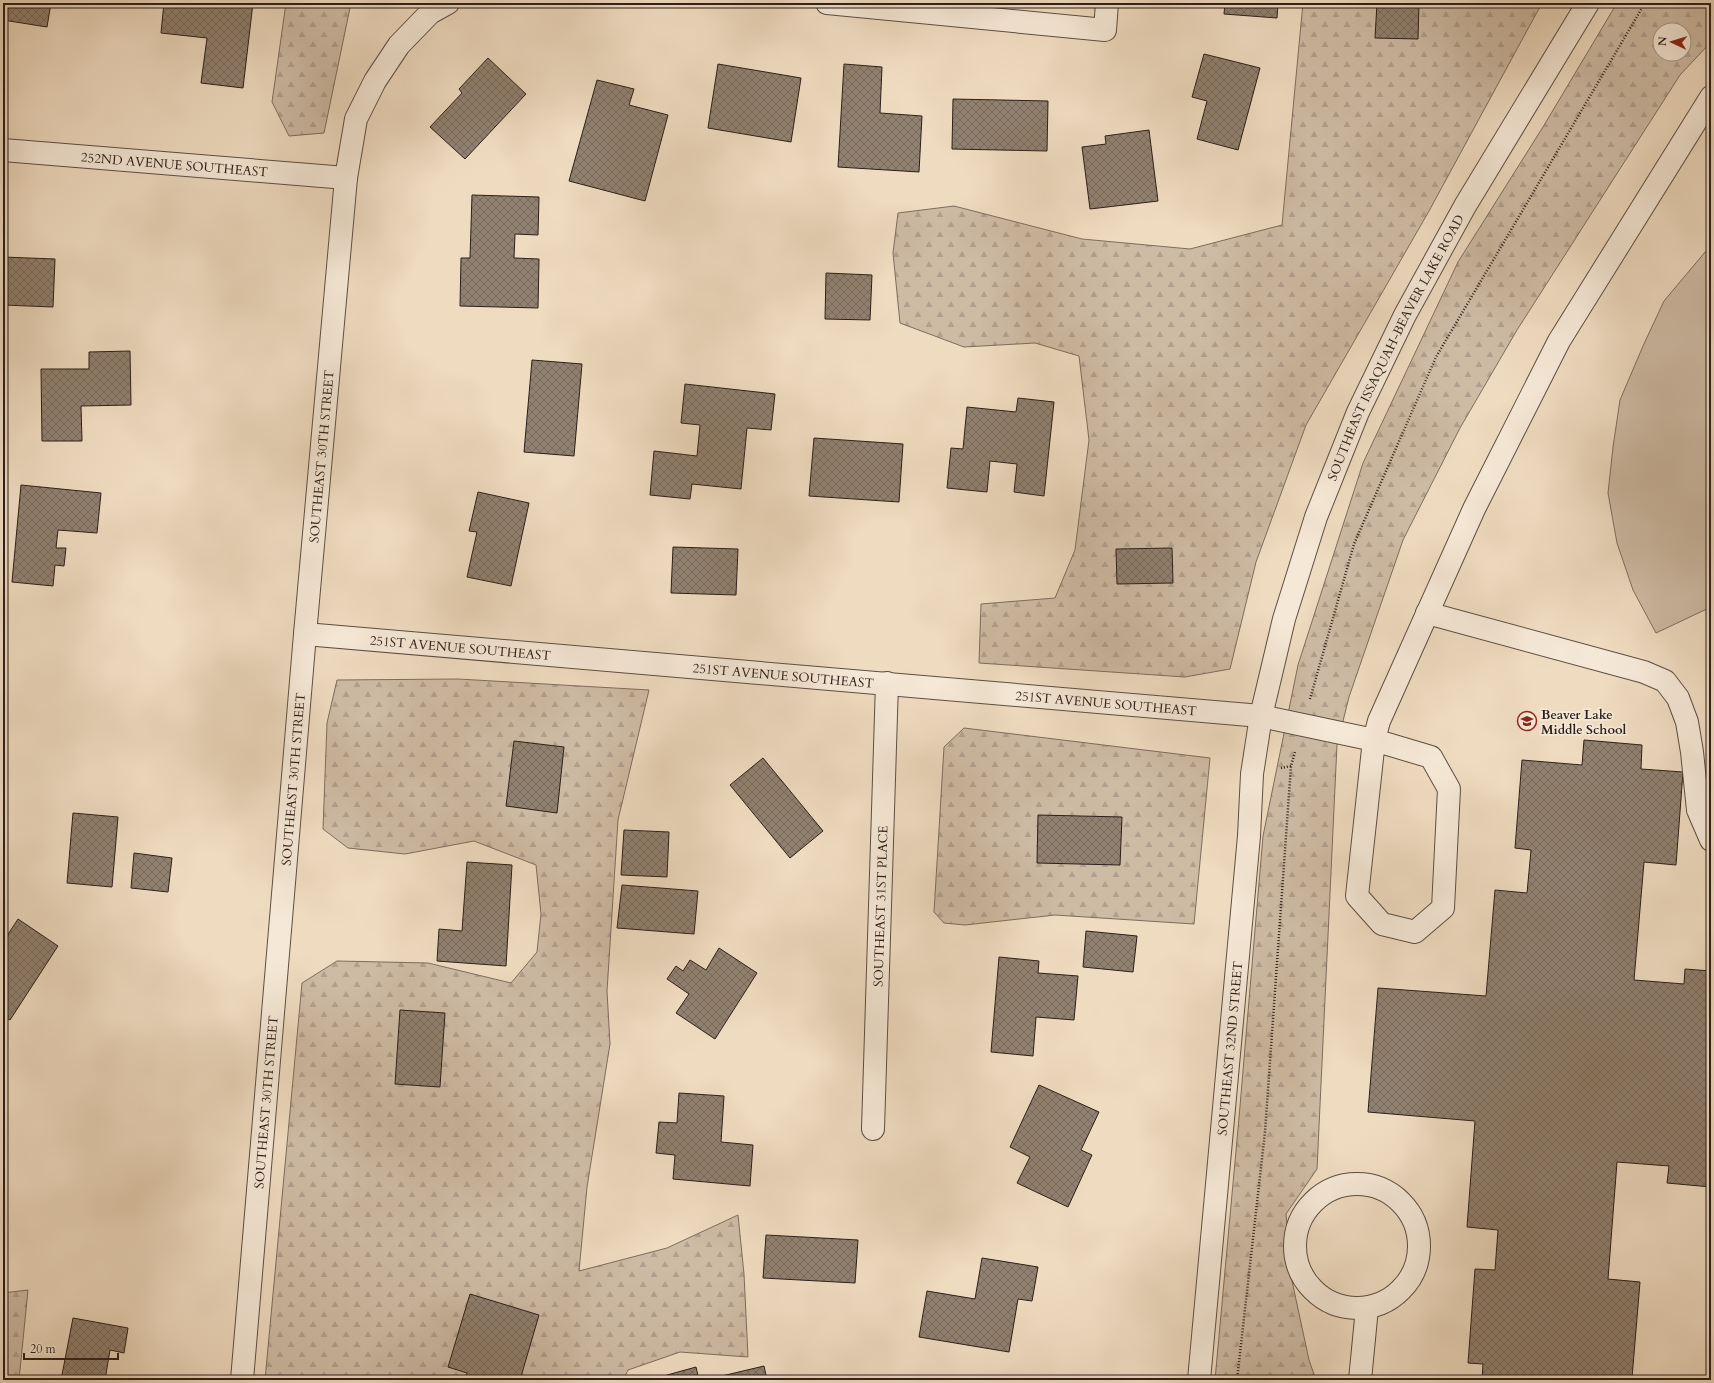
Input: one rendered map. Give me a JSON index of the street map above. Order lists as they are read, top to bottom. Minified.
{"streets":{"street":["252ND AVENUE SOUTHEAST","SOUTHEAST ISSAQUAH-BEAVER LAKE ROAD","SOUTHEAST 30TH STREET","251ST AVENUE SOUTHEAST","SOUTHEAST 31ST PLACE","SOUTHEAST 32ND STREET"]},"crossings":[["252ND AVENUE SOUTHEAST","SOUTHEAST 30TH STREET"],["SOUTHEAST ISSAQUAH-BEAVER LAKE ROAD","251ST AVENUE SOUTHEAST"],["SOUTHEAST ISSAQUAH-BEAVER LAKE ROAD","SOUTHEAST 32ND STREET"],["SOUTHEAST 30TH STREET","251ST AVENUE SOUTHEAST"],["251ST AVENUE SOUTHEAST","SOUTHEAST 31ST PLACE"],["251ST AVENUE SOUTHEAST","SOUTHEAST 32ND STREET"]],"places":{"school or university":["Beaver Lake Middle School"]},"scale_bar":"20 m","north":"left"}
